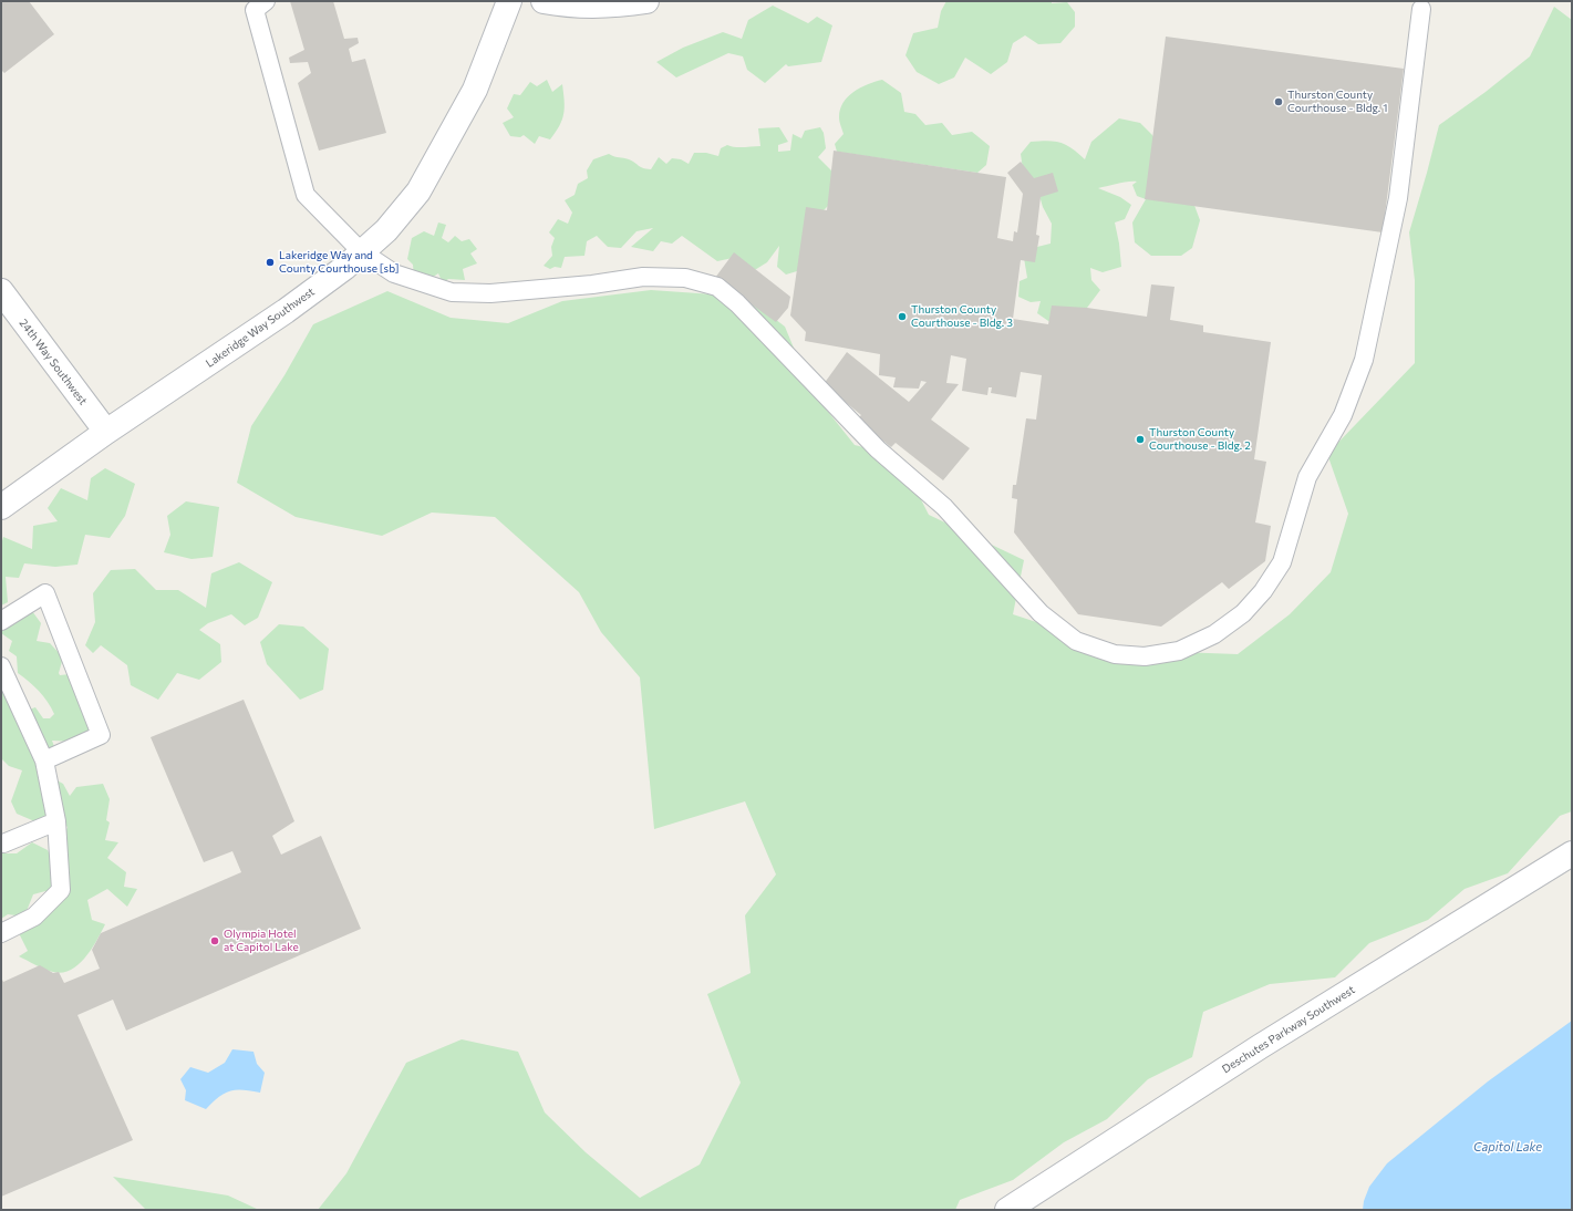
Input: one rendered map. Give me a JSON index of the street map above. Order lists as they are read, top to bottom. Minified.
{"streets":{"street":["Lakeridge Way Southwest","24th Way Southwest","Deschutes Parkway Southwest"]},"crossings":[["Lakeridge Way Southwest","24th Way Southwest"]],"water":["Capitol Lake"],"places":["Thurston County Courthouse - Bldg. 1","Lakeridge Way and County Courthouse [sb]","Thurston County Courthouse - Bldg. 3","Thurston County Courthouse - Bldg. 2","Olympia Hotel at Capitol Lake"]}
